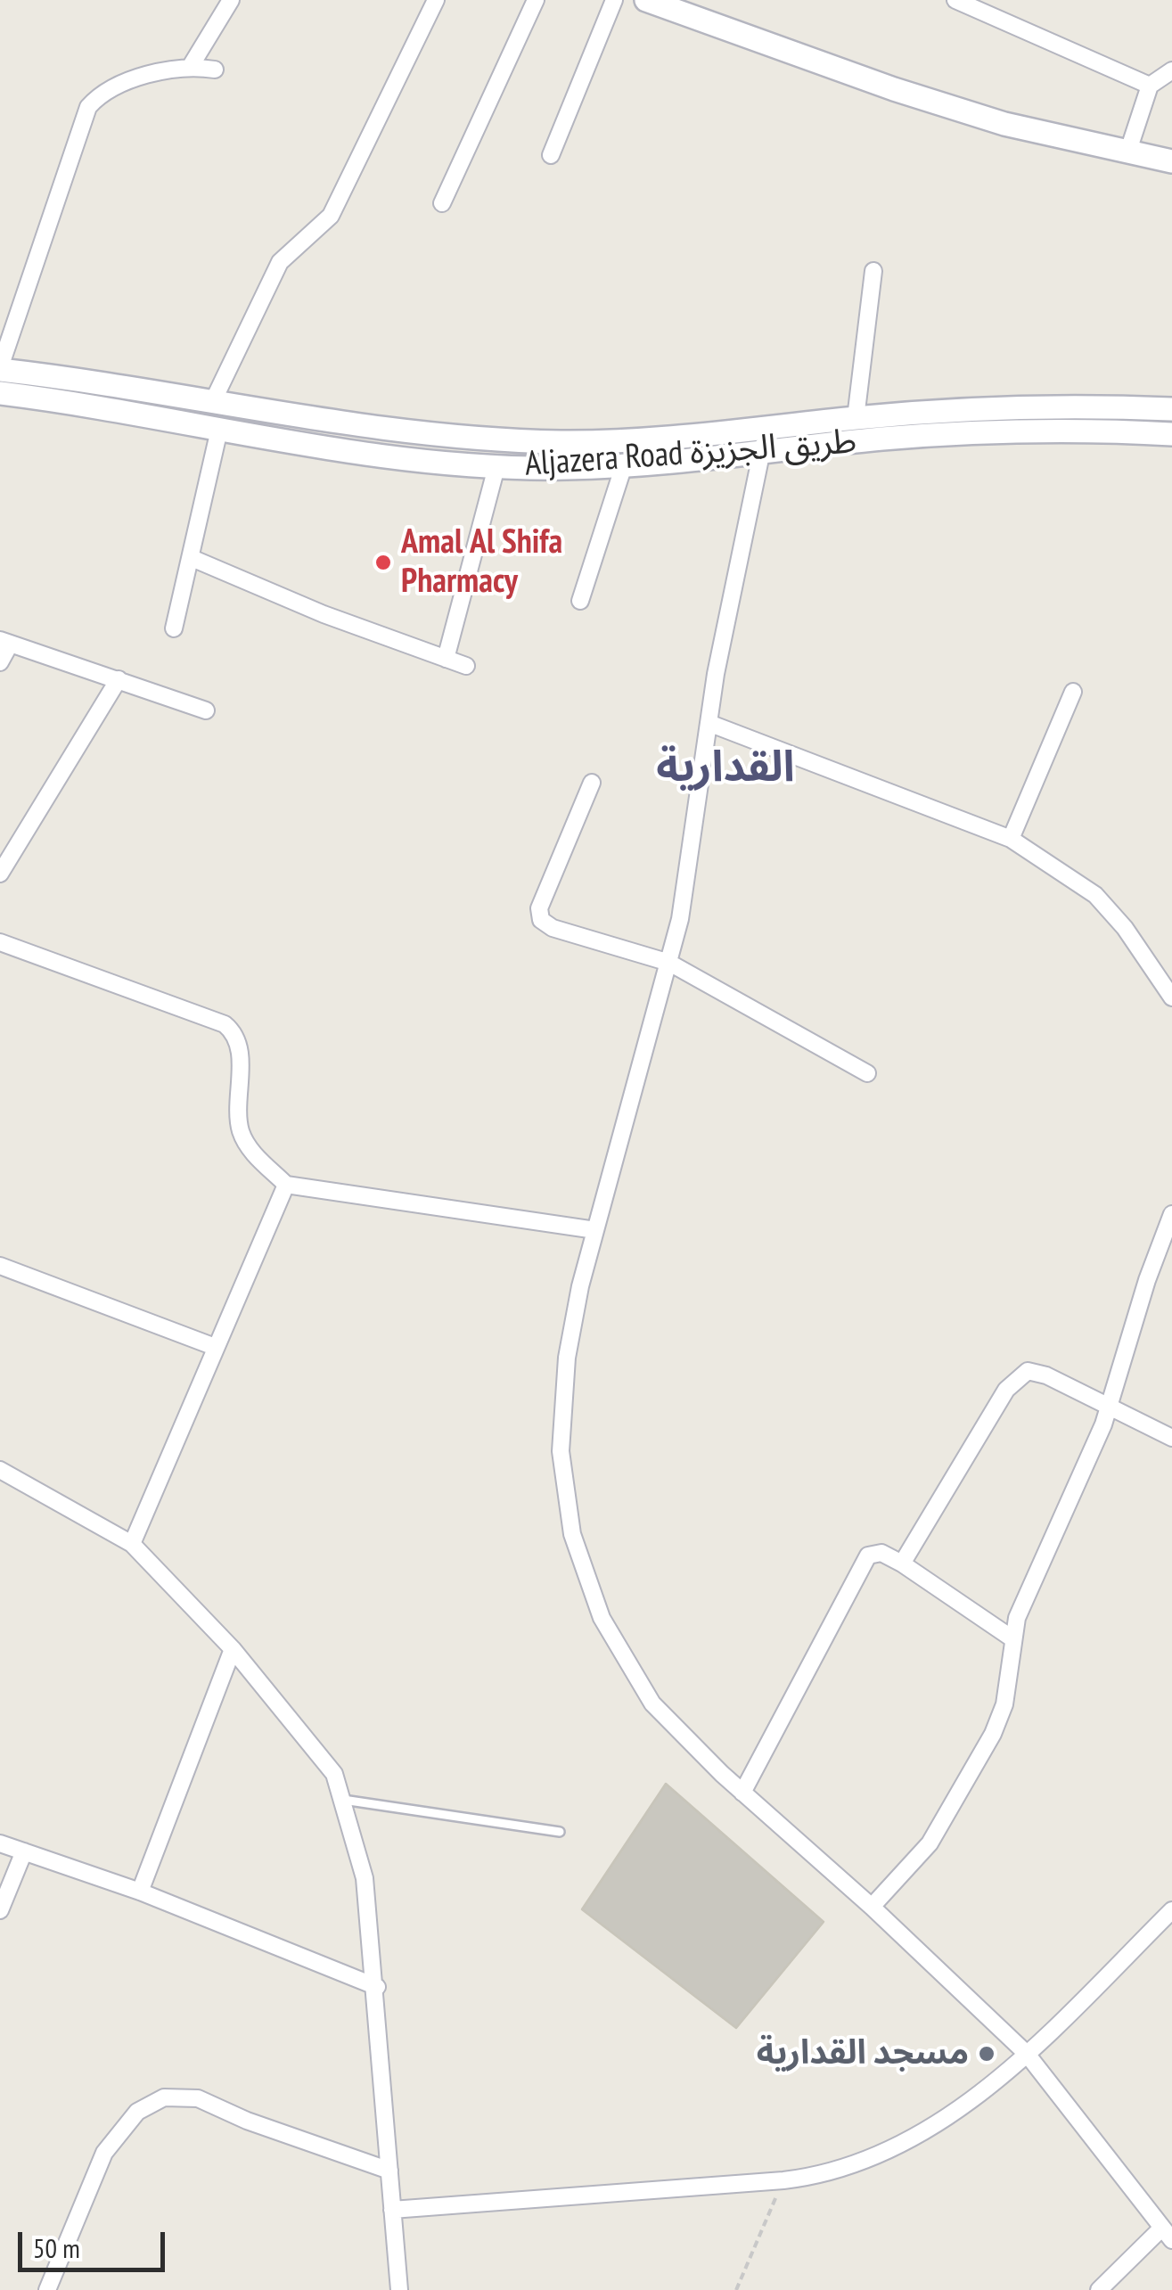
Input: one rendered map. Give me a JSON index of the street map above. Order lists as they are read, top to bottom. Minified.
{"streets":{"main road":["Aljazera Road طريق الجزيزة"]},"districts":["القدارية"],"places":["Amal Al Shifa Pharmacy","مسجد القدارية"],"scale_bar":"50 m"}
